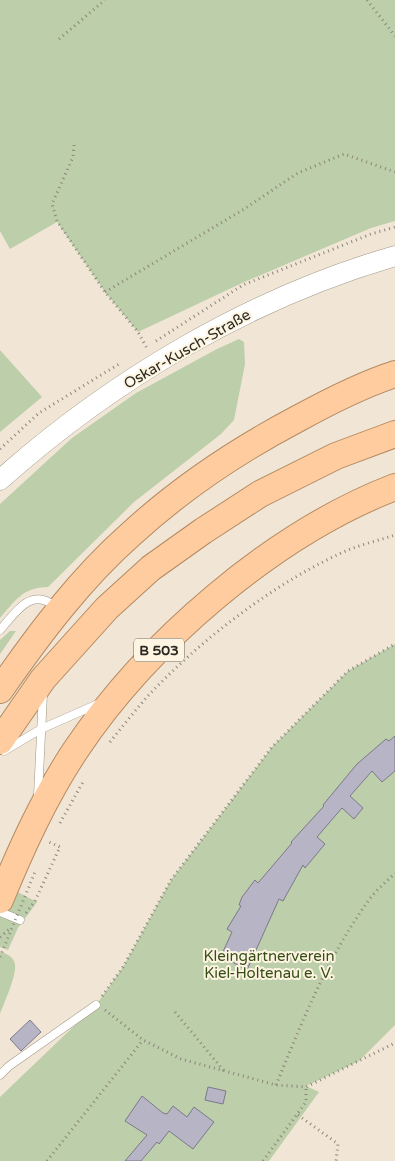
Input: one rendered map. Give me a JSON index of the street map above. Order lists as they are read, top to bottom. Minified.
{"streets":{"highway":["B 503"],"street":["Oskar-Kusch-Straße"]},"parks":["Kleingärtnerverein Kiel-Holtenau e. V."]}
